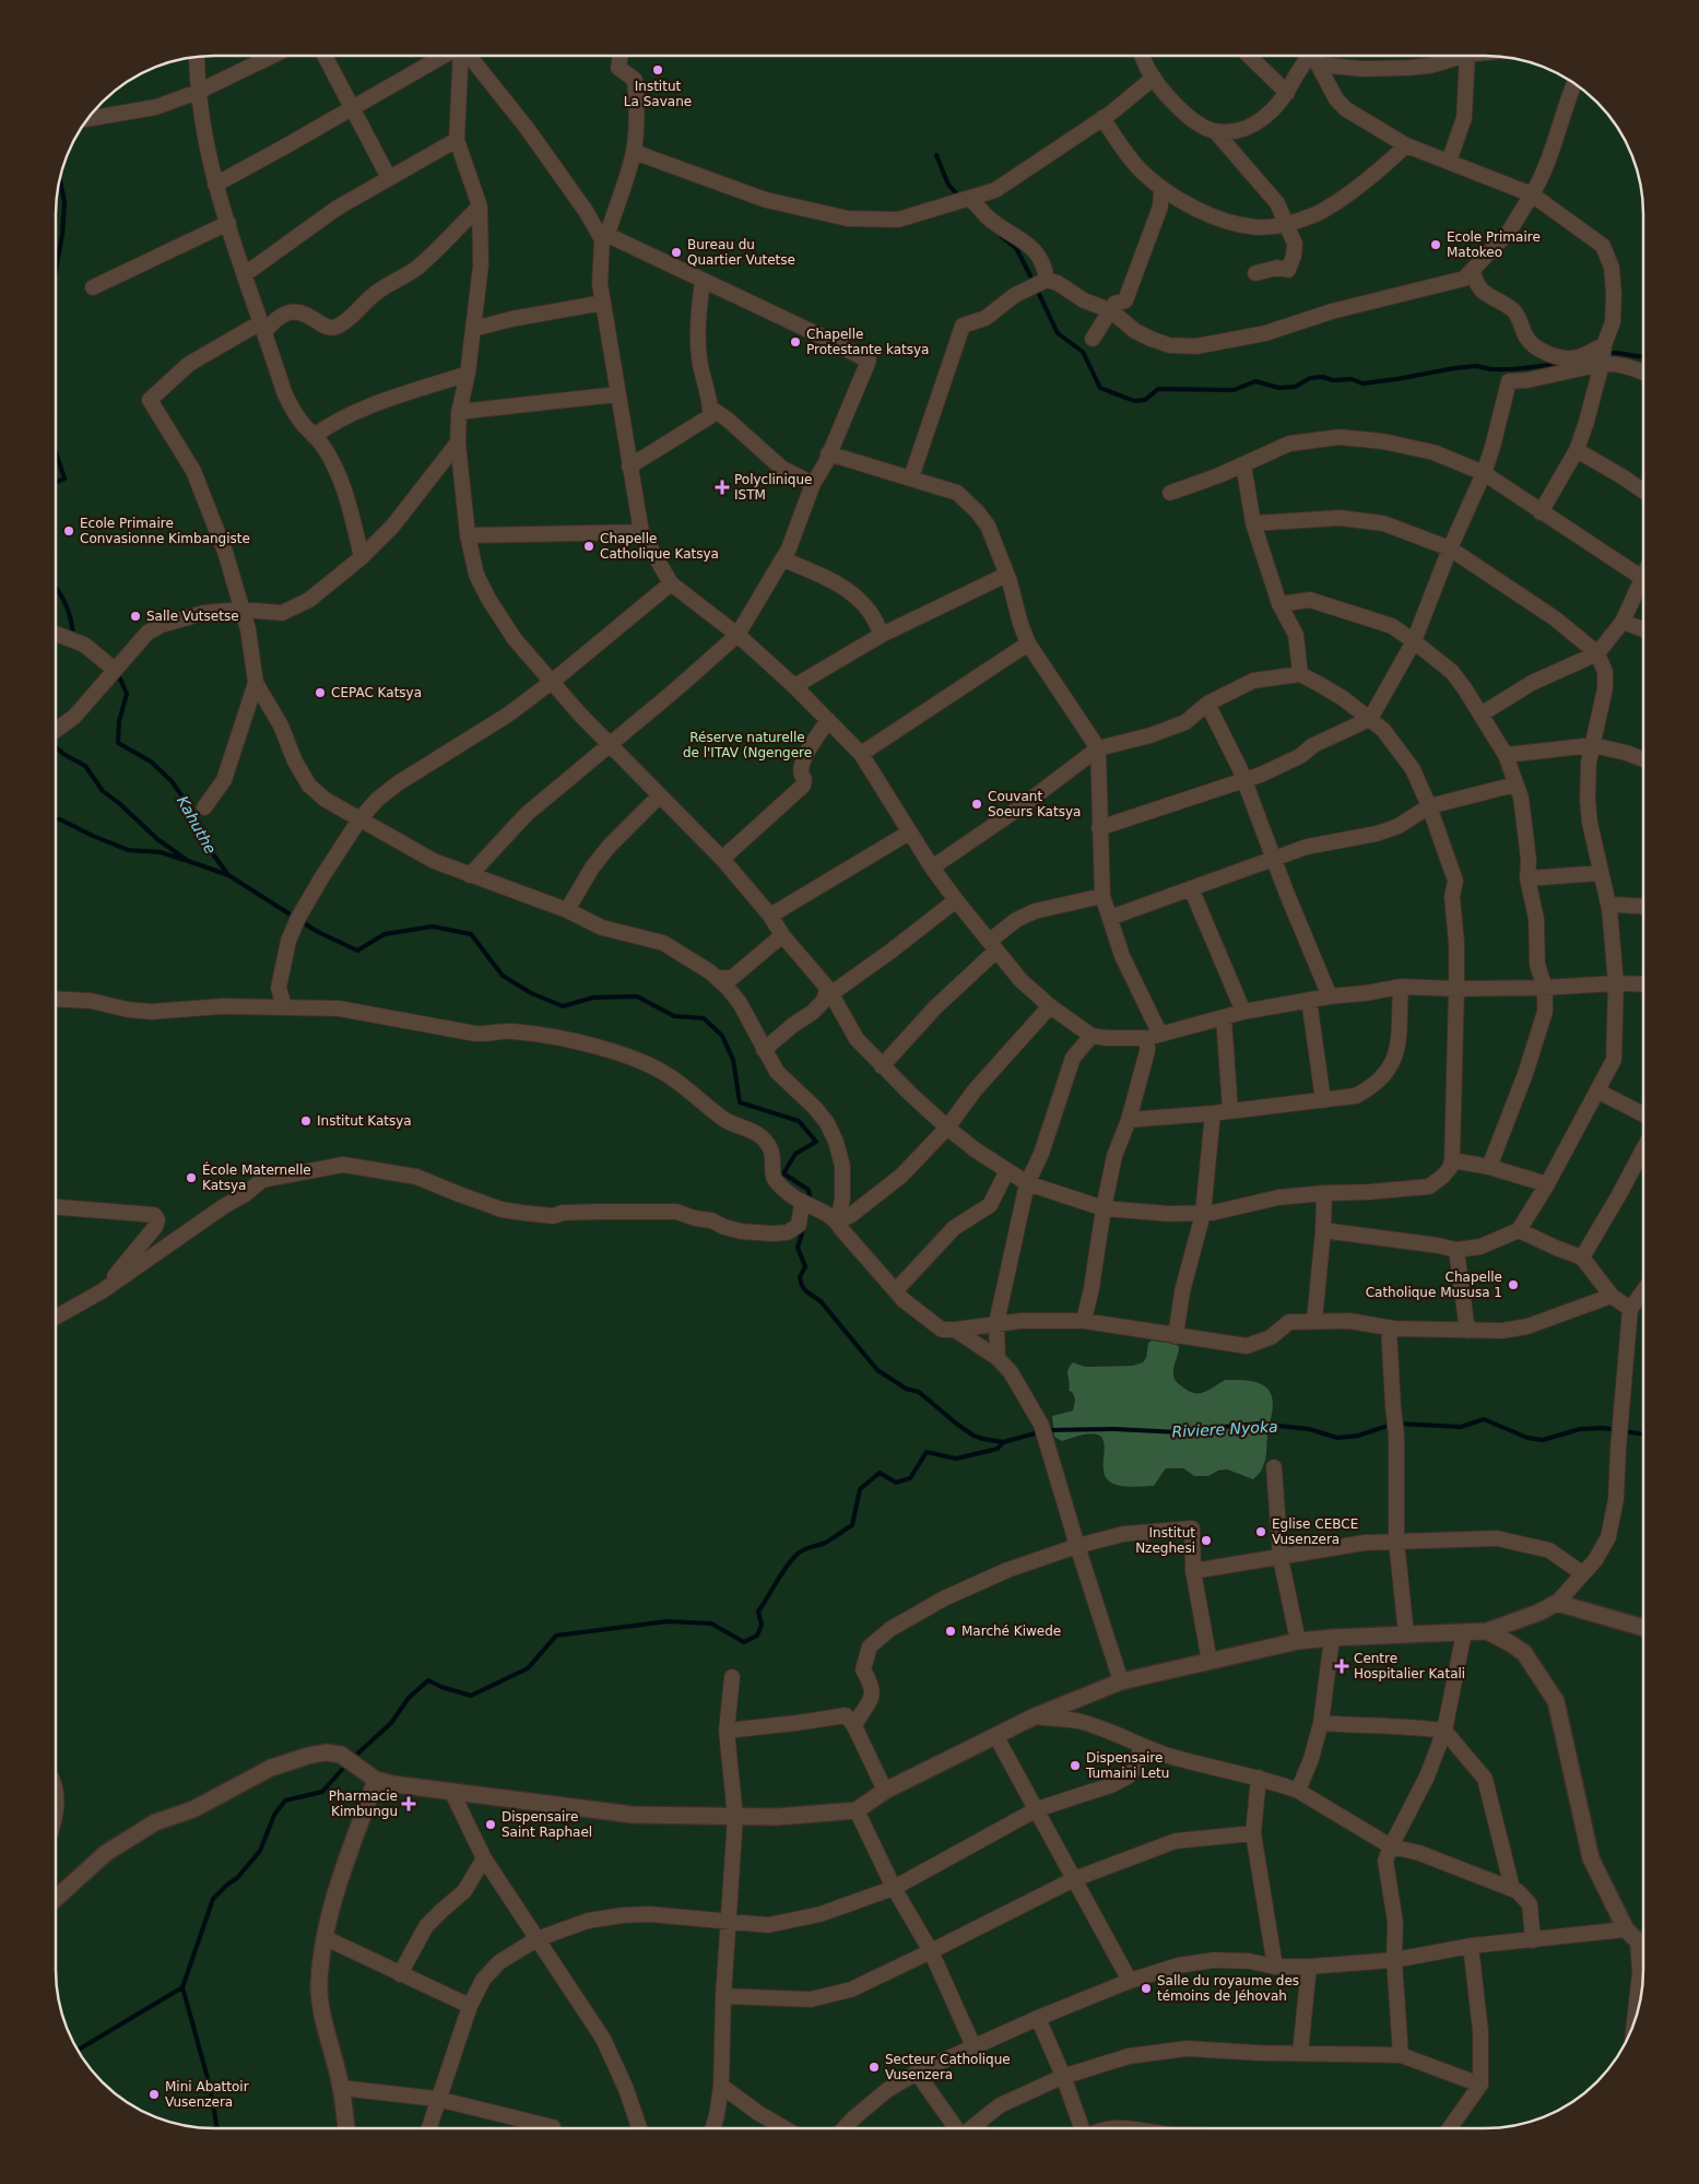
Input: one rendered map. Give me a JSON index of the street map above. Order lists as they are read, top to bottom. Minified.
{"water":["Kahuthe","Riviere Nyoka"],"parks":["Réserve naturelle de l'ITAV (Ngengere"],"places":{"other":["Institut La Savane","Ecole Primaire Matokeo","Bureau du Quartier Vutetse","Chapelle Protestante katsya","Ecole Primaire Convasionne Kimbangiste","Chapelle Catholique Katsya","Salle Vutsetse","CEPAC Katsya","Couvant Soeurs Katsya","Institut Katsya","École Maternelle Katsya","Chapelle Catholique Mususa 1","Eglise CEBCE Vusenzera","Institut Nzeghesi","Marché Kiwede","Dispensaire Tumaini Letu","Dispensaire Saint Raphael","Salle du royaume des témoins de Jéhovah","Secteur Catholique Vusenzera","Mini Abattoir Vusenzera"],"health":["Polyclinique ISTM","Centre Hospitalier Katali","Pharmacie Kimbungu"]}}
